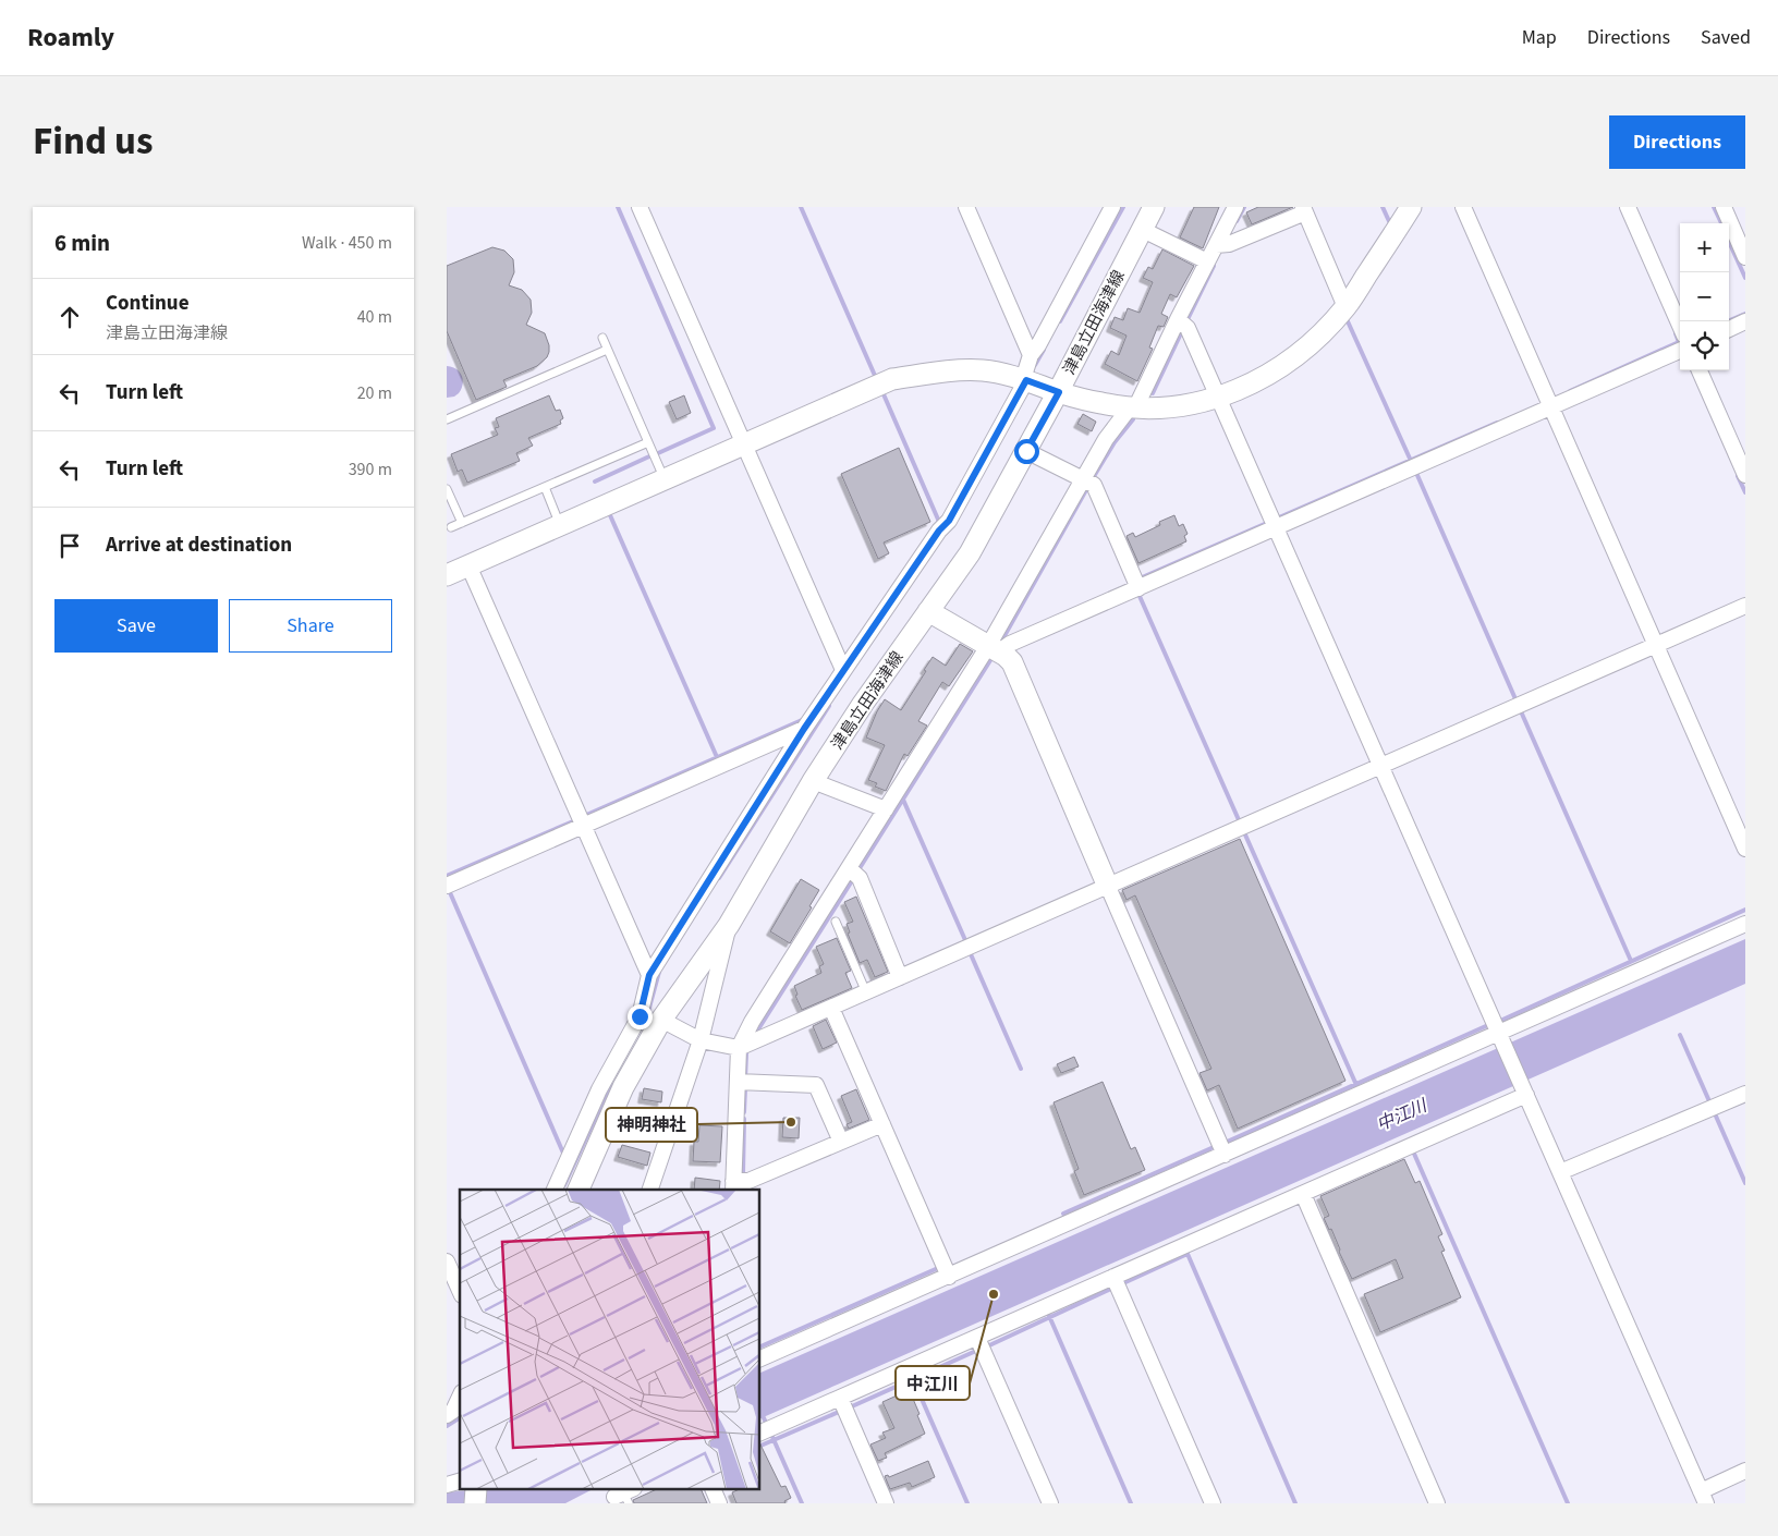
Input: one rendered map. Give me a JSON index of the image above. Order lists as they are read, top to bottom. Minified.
{"streets":{"street":["津島立田海津線"]},"water":["中江川"],"places":["神明神社","中江川"],"page":{"header":"Roamly","nav":["Map","Directions","Saved"],"title":"Find us","buttons":["Directions",["Save","Share"]],"heading":["6 min","Walk · 450 m"],"map_buttons":["+","−"],"list":[["Continue","津島立田海津線","40 m"],["Turn left","20 m"],["Turn left","390 m"],"Arrive at destination"]}}
